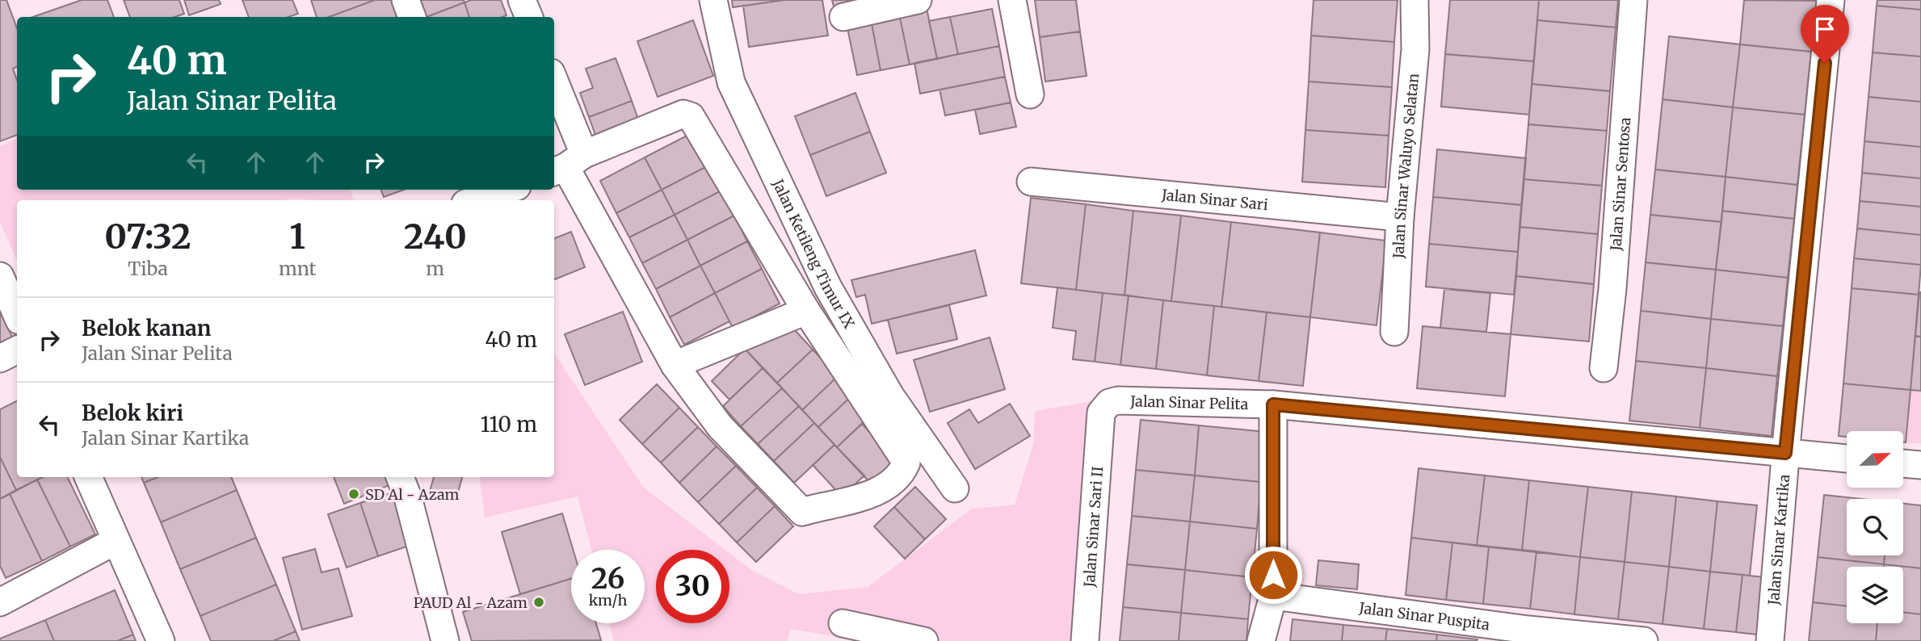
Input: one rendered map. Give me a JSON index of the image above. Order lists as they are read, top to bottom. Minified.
{"streets":{"street":["Jalan Sinar Waluyo Selatan","Jalan Sinar Sentosa","Jalan Sinar Sari","Jalan Ketileng Timur IX","Jalan Sinar Pelita","Jalan Sinar Sari II","Jalan Sinar Kartika","Jalan Sinar Puspita"]},"crossings":[["Jalan Sinar Waluyo Selatan","Jalan Sinar Sari"],["Jalan Sinar Pelita","Jalan Sinar Sari II"],["Jalan Sinar Pelita","Jalan Sinar Kartika"]],"places":["SD Al - Azam","PAUD Al - Azam"],"north":"right","page":{"turn":["40 m","Jalan Sinar Pelita"],"eta":["07:32","Tiba","1","mnt","240","m"],"list":[{"name":"Belok kanan","note":"Jalan Sinar Pelita","value":"40 m"},{"name":"Belok kiri","note":"Jalan Sinar Kartika","value":"110 m"}],"speed":"26 km/h","limit":"30"}}
